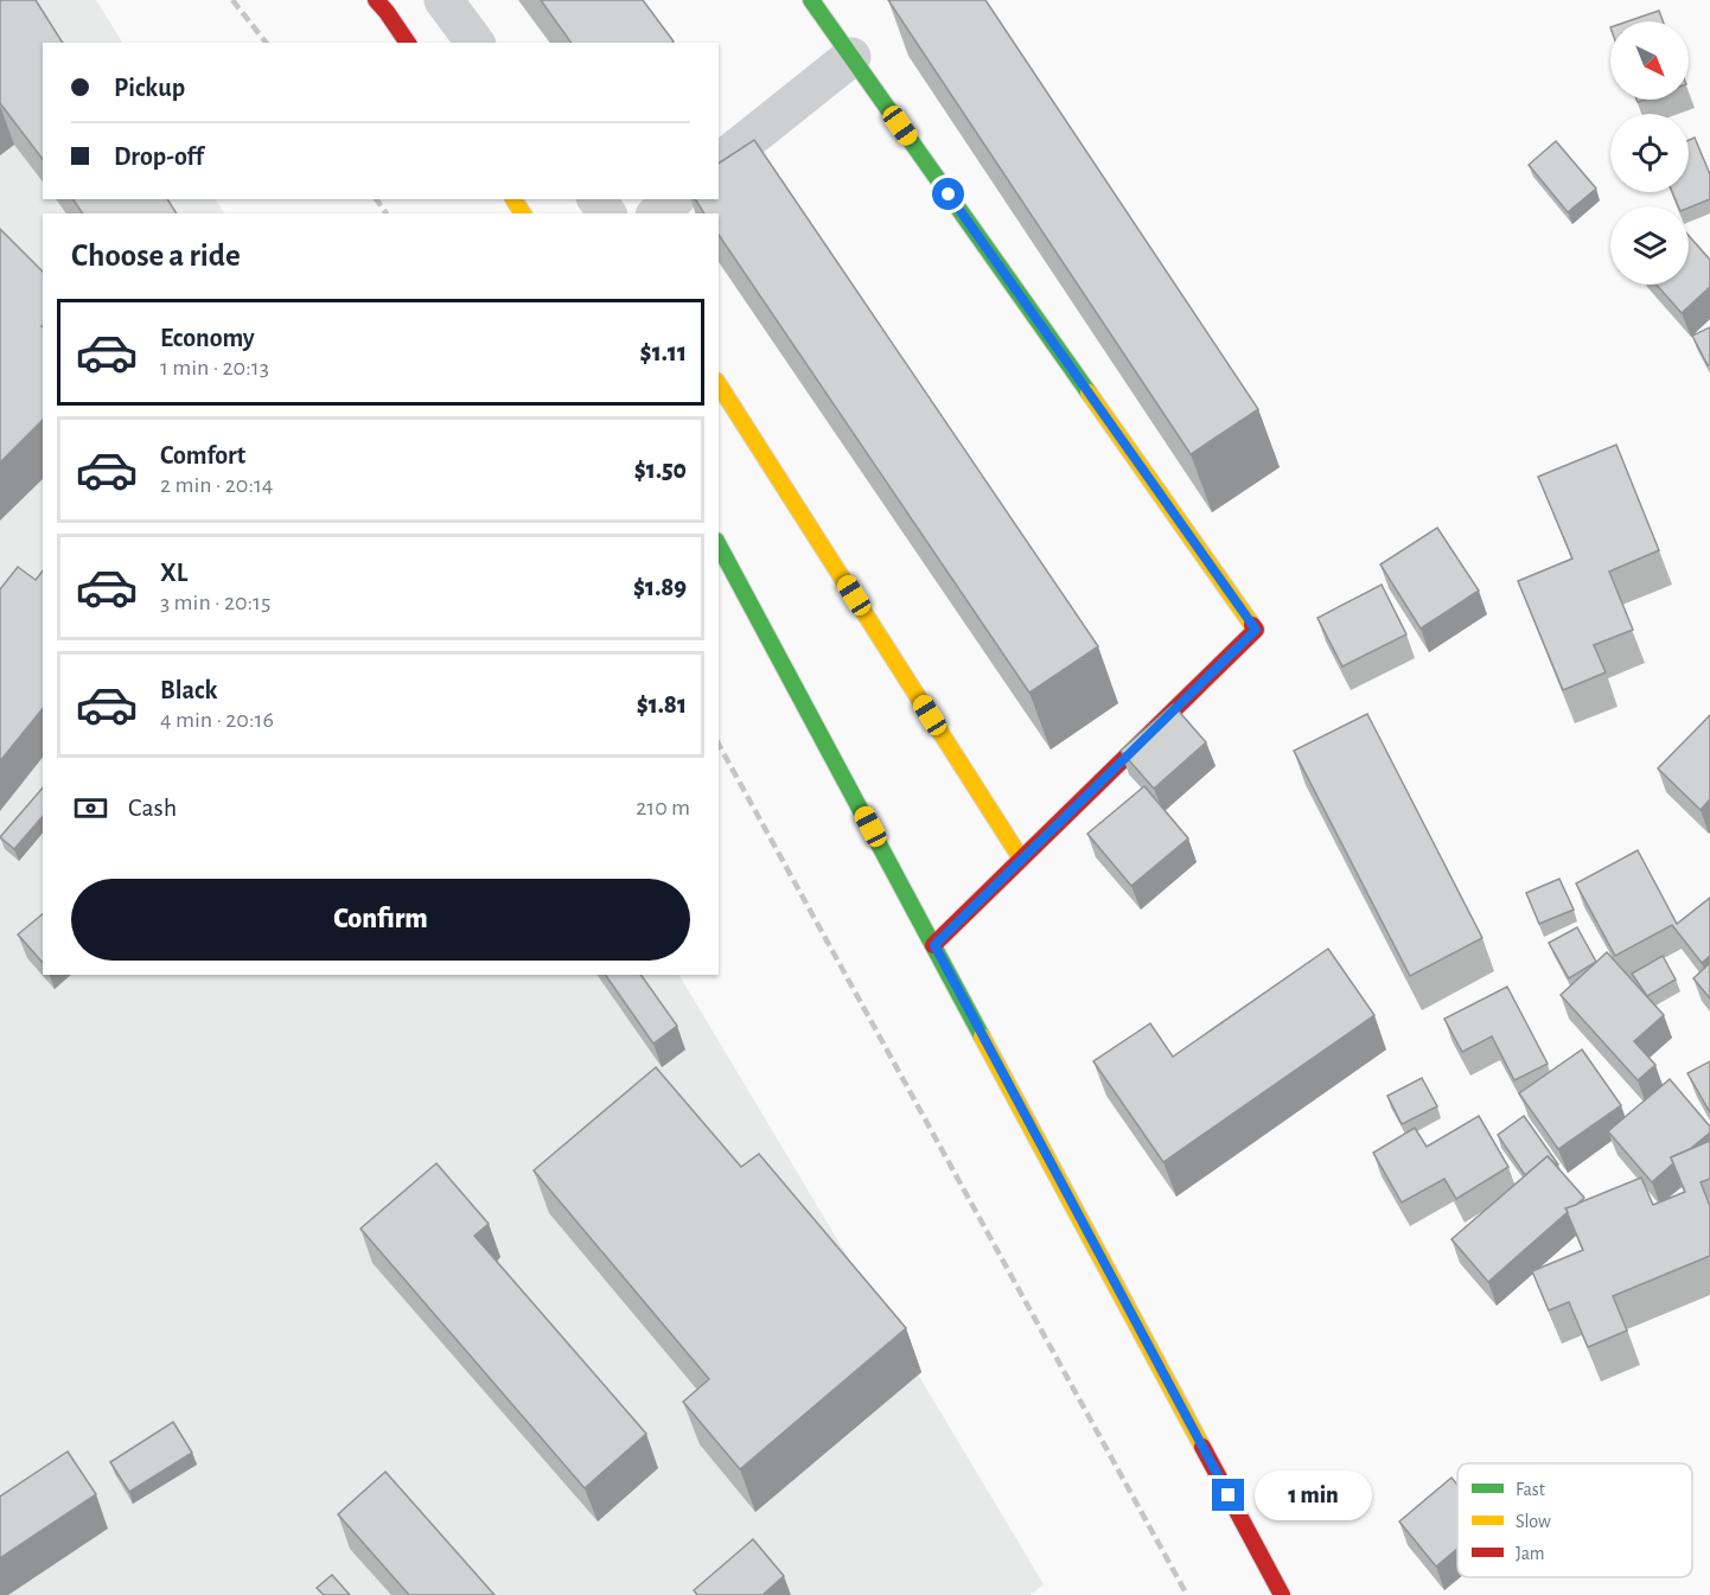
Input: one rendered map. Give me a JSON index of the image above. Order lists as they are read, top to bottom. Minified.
{"legend":["Fast","Slow","Jam"],"north":"bottom right","page":{"banner":["Pickup","Drop-off"],"heading":"Choose a ride","list":[{"name":"Economy","note":"1 min · 20:13","value":"$1.11"},{"name":"Comfort","note":"2 min · 20:14","value":"$1.50"},{"name":"XL","note":"3 min · 20:15","value":"$1.89"},{"name":"Black","note":"4 min · 20:16","value":"$1.81"}],"pay":["Cash","210 m"],"buttons":"Confirm","bubble":"1 min"}}
